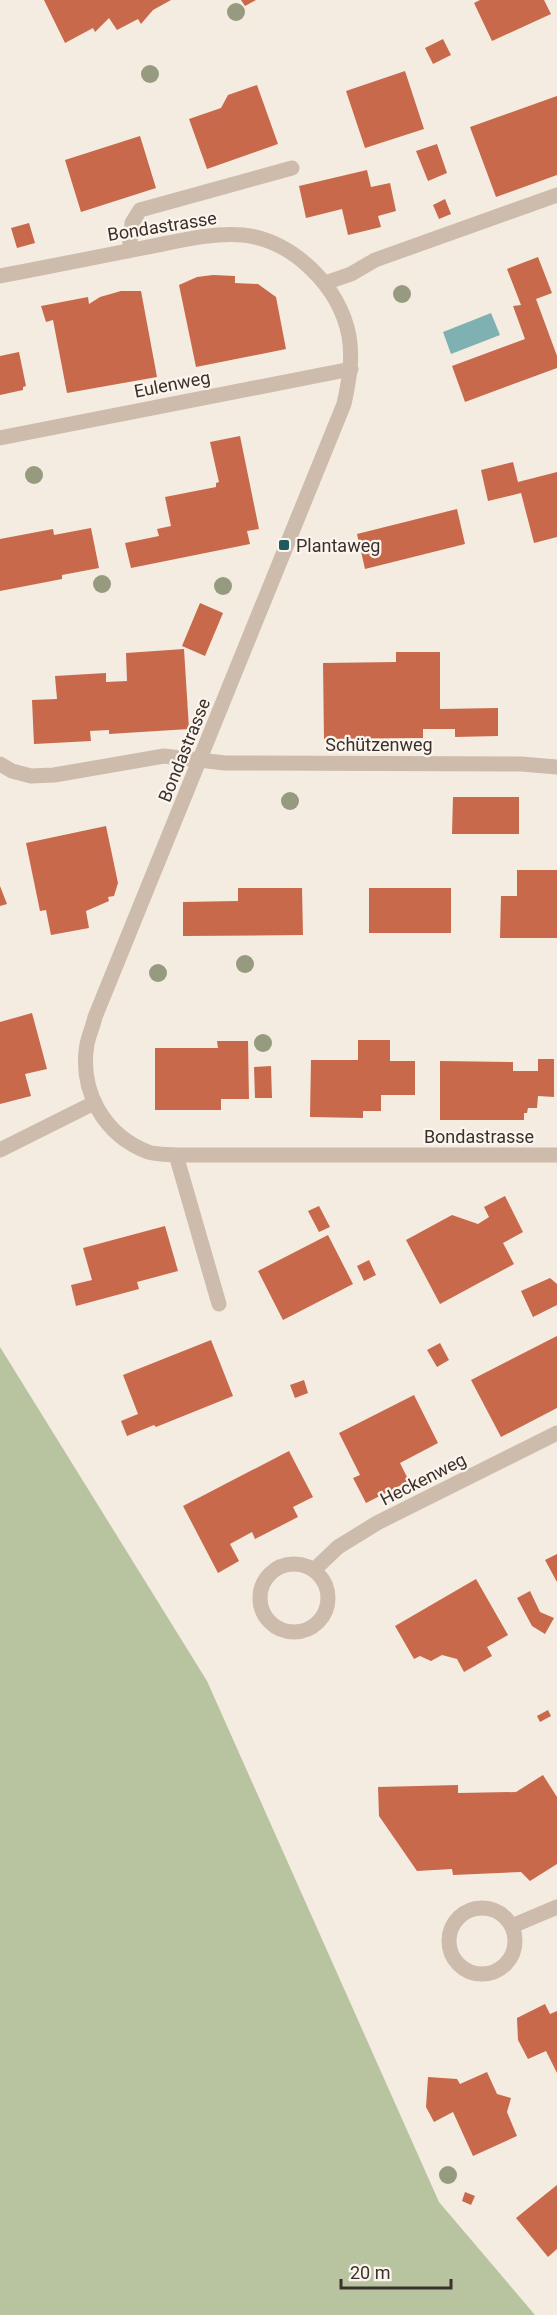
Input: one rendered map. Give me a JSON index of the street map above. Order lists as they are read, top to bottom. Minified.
{"streets":{"street":["Bondastrasse","Eulenweg","Schützenweg","Heckenweg"]},"crossings":[["Bondastrasse","Eulenweg"],["Bondastrasse","Schützenweg"]],"places":{"transit":["Plantaweg"]},"scale_bar":"20 m"}
